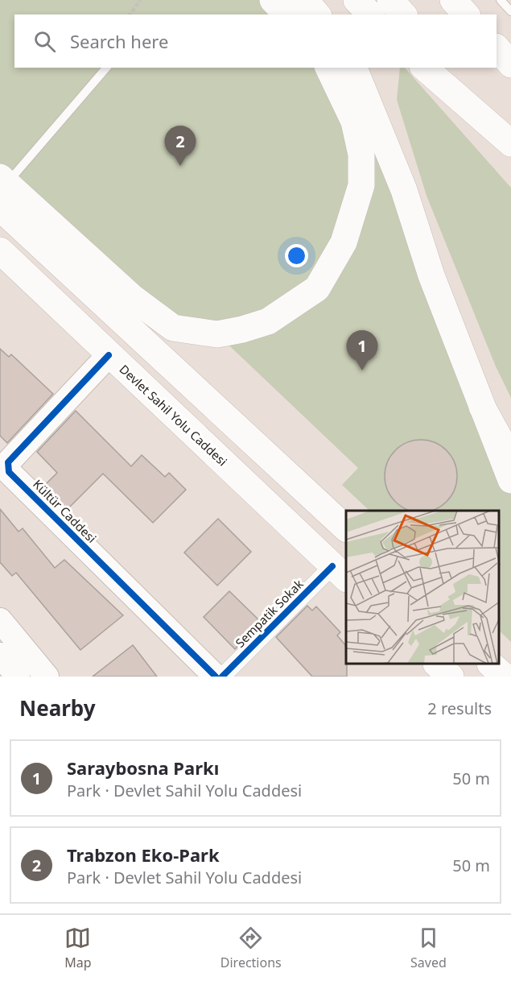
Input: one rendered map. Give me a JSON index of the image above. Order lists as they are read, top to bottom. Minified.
{"streets":{"main road":["Devlet Sahil Yolu Caddesi"],"street":["Kültür Caddesi","Sempatik Sokak"]},"crossings":[["Devlet Sahil Yolu Caddesi","Kültür Caddesi"],["Devlet Sahil Yolu Caddesi","Sempatik Sokak"]],"page":{"search":"Search here","pins":["2","1"],"heading":["Nearby","2 results"],"list":[{"mark":"1","name":"Saraybosna Parkı","note":"Park · Devlet Sahil Yolu Caddesi","value":"50 m"},{"mark":"2","name":"Trabzon Eko-Park","note":"Park · Devlet Sahil Yolu Caddesi","value":"50 m"}],"nav":["Map","Directions","Saved"]}}
